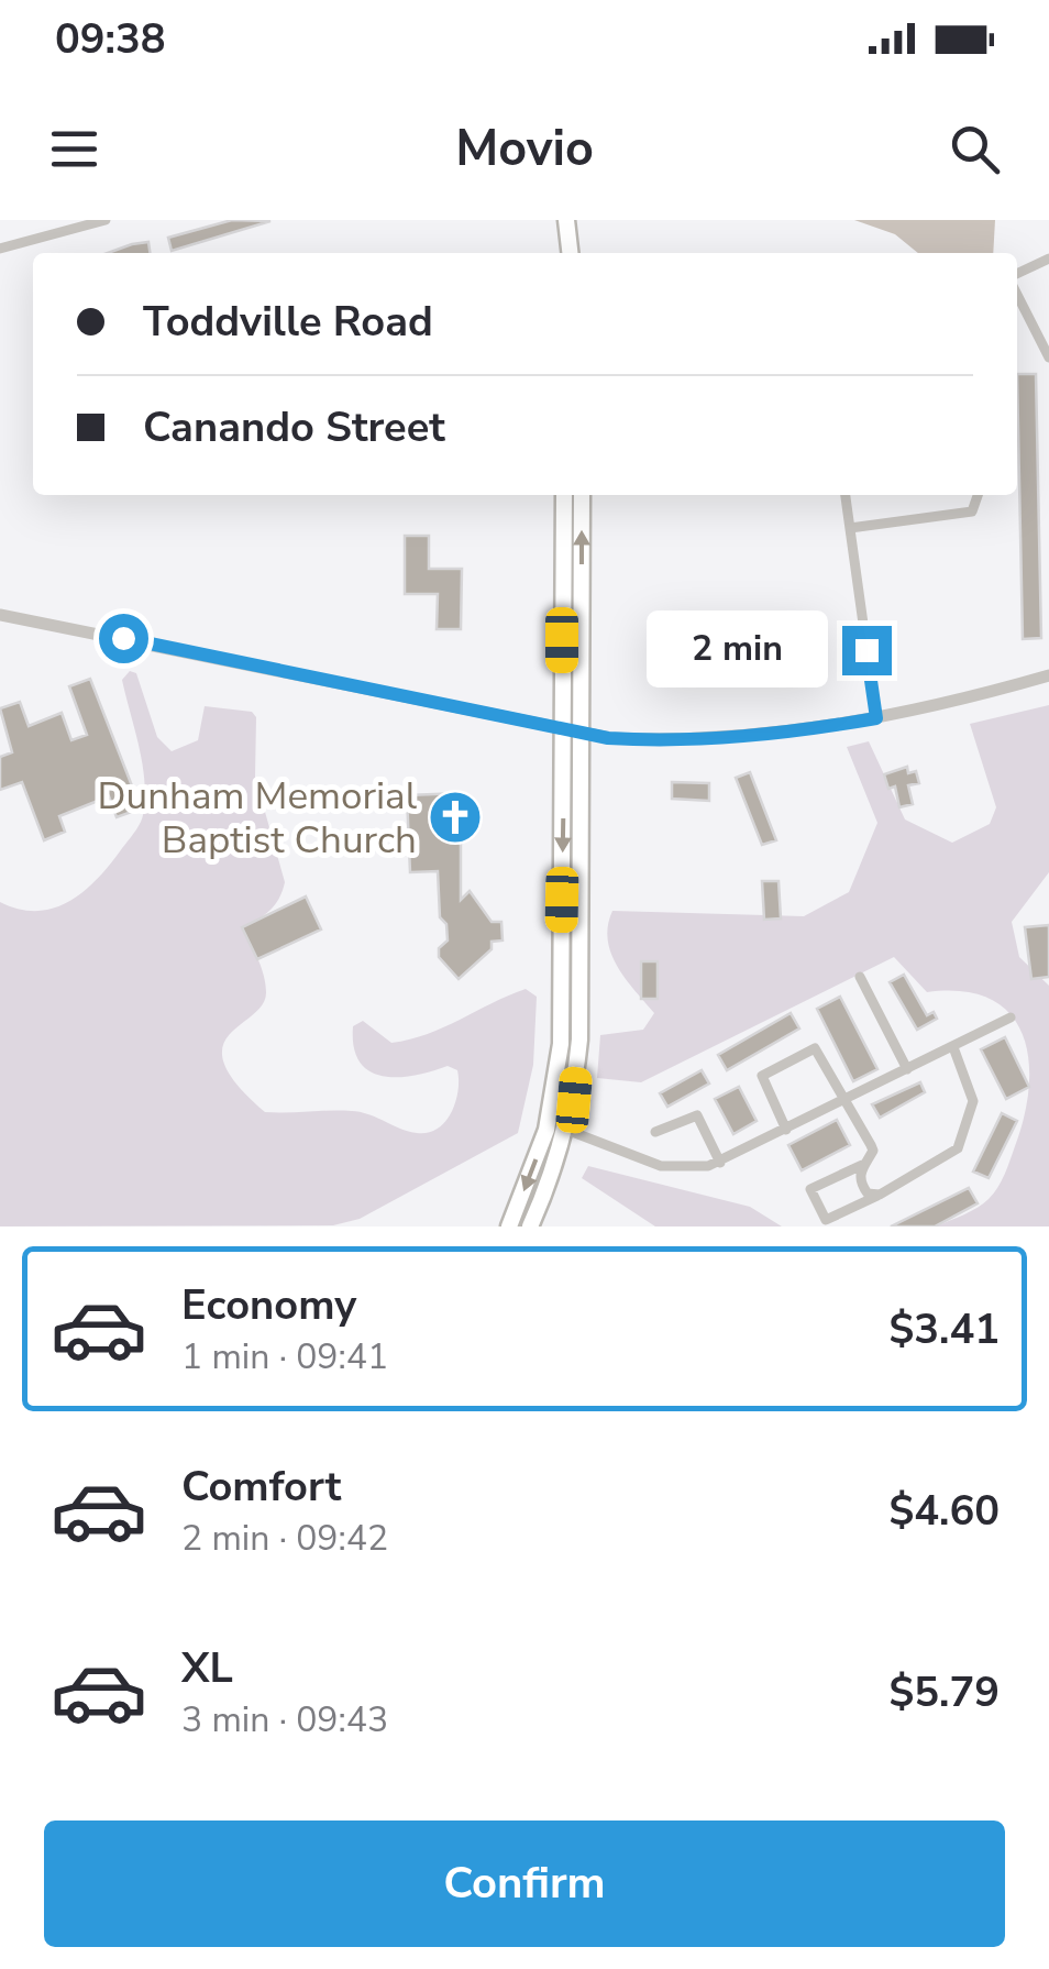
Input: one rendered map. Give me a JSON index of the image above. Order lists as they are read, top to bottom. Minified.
{"places":{"church":["Dunham Memorial Baptist Church"]},"page":{"status":"09:38","header":"Movio","banner":["Toddville Road","Canando Street"],"bubble":"2 min","list":[{"name":"Economy","note":"1 min · 09:41","value":"$3.41"},{"name":"Comfort","note":"2 min · 09:42","value":"$4.60"},{"name":"XL","note":"3 min · 09:43","value":"$5.79"}],"buttons":"Confirm"}}
